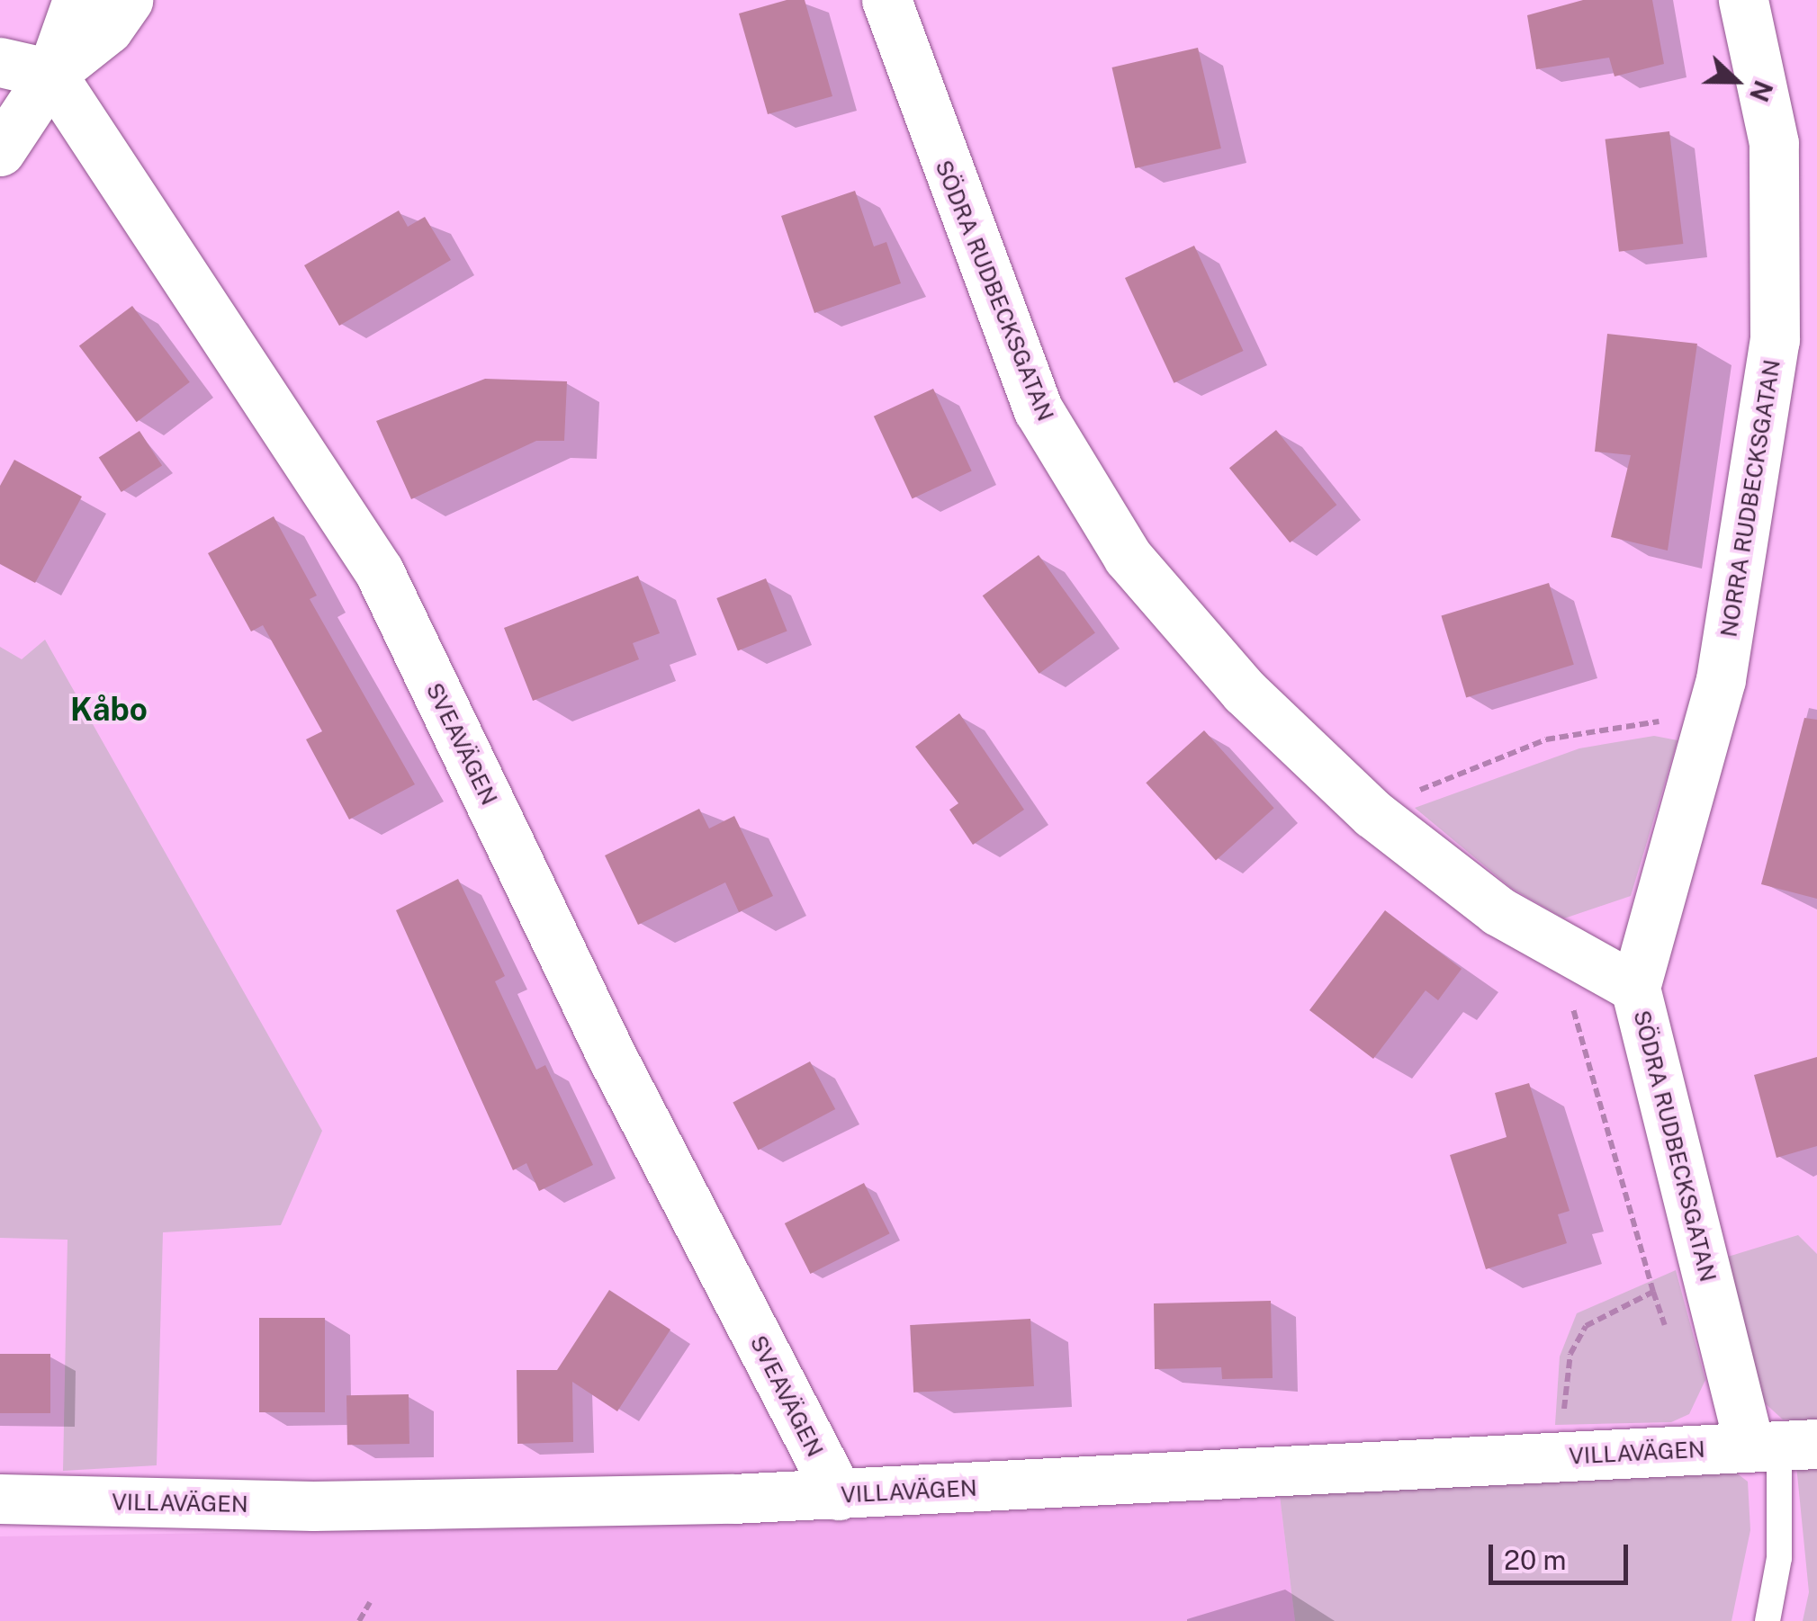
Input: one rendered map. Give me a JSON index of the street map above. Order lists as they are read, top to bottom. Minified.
{"streets":{"street":["SÖDRA RUDBECKSGATAN","NORRA RUDBECKSGATAN","SVEAVÄGEN","VILLAVÄGEN"]},"crossings":[["SÖDRA RUDBECKSGATAN","NORRA RUDBECKSGATAN"],["SÖDRA RUDBECKSGATAN","VILLAVÄGEN"],["SVEAVÄGEN","VILLAVÄGEN"]],"districts":["Kåbo"],"scale_bar":"20 m","north":"right"}
